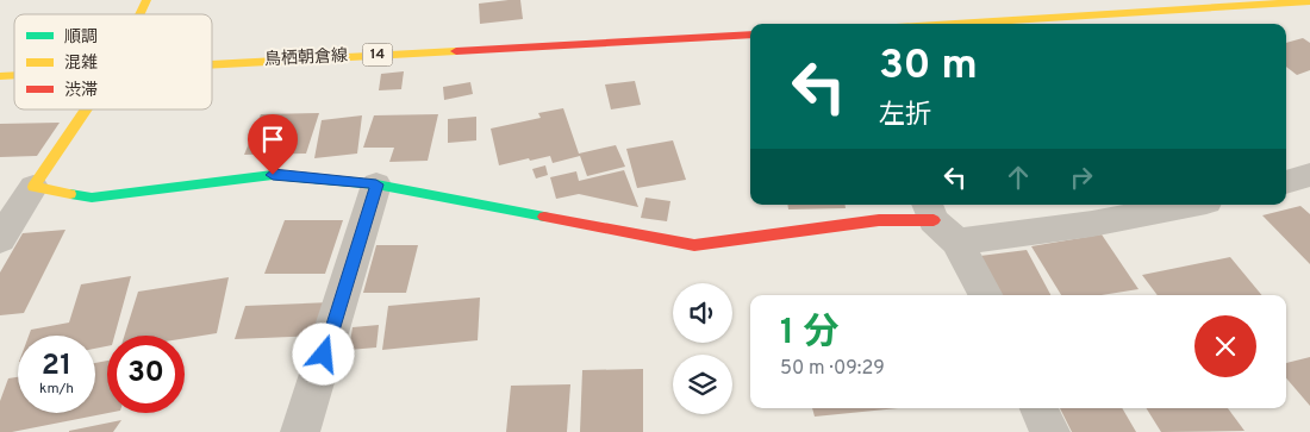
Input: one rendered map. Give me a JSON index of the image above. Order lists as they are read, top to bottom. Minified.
{"streets":{"main road":["14","鳥栖朝倉線"]},"legend":["順調","混雑","渋滞"],"page":{"turn":["30 m","左折"],"heading":["1 分","50 m · 09:29"],"speed":"21 km/h","limit":"30"}}
